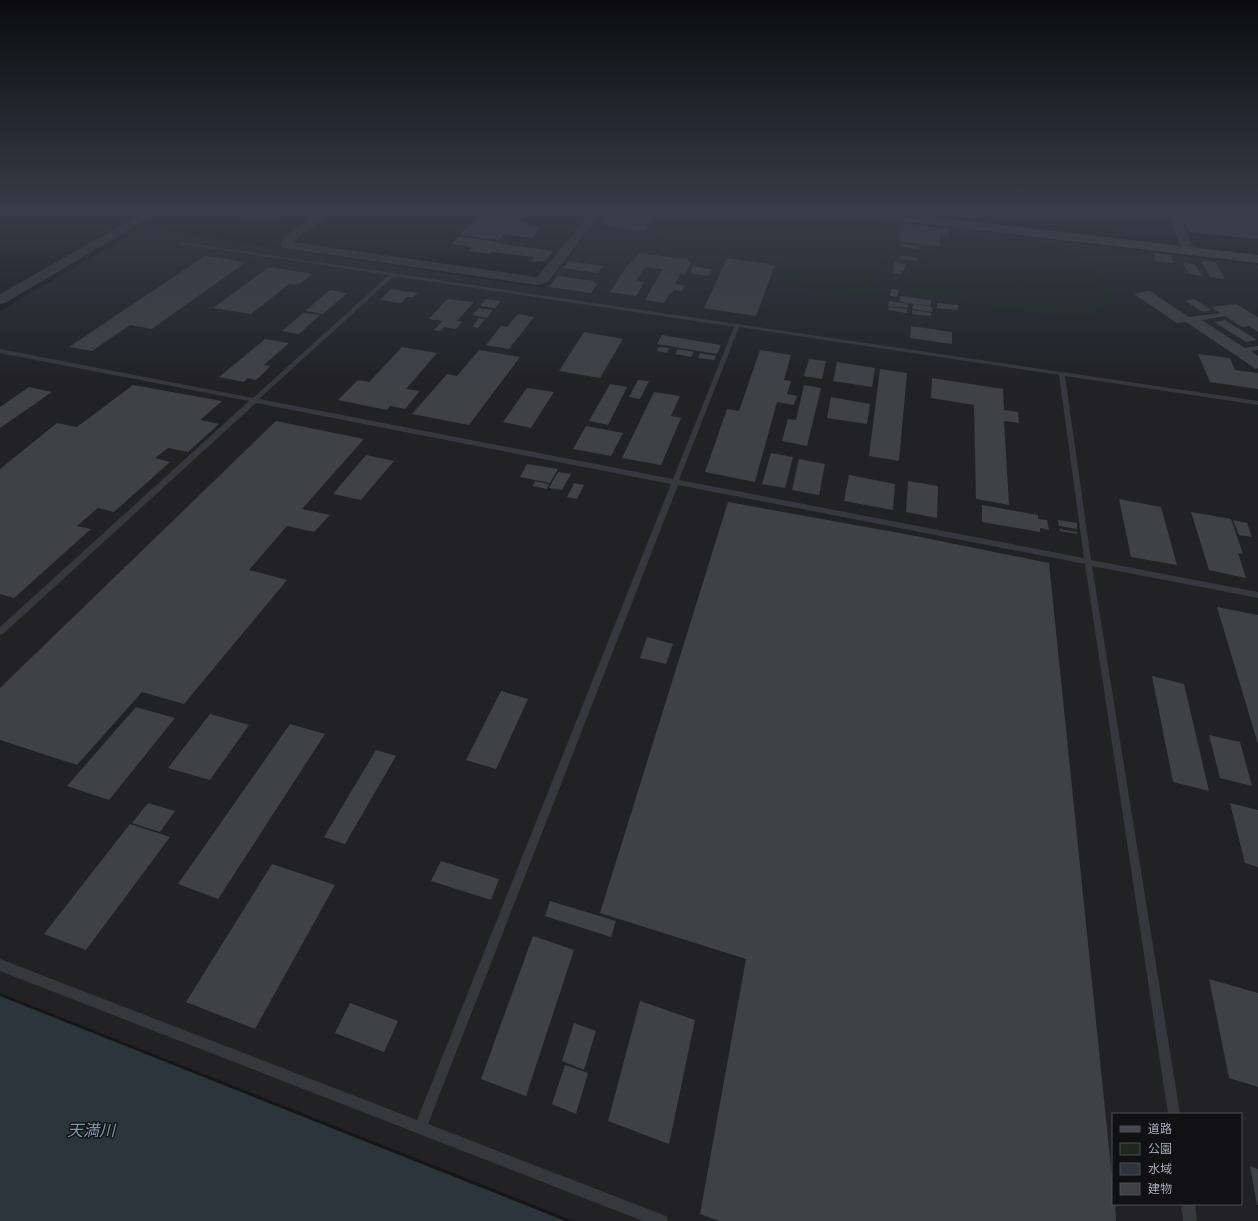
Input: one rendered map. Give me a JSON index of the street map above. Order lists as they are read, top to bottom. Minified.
{"water":["天満川"],"legend":["道路","公園","水域","建物"]}
